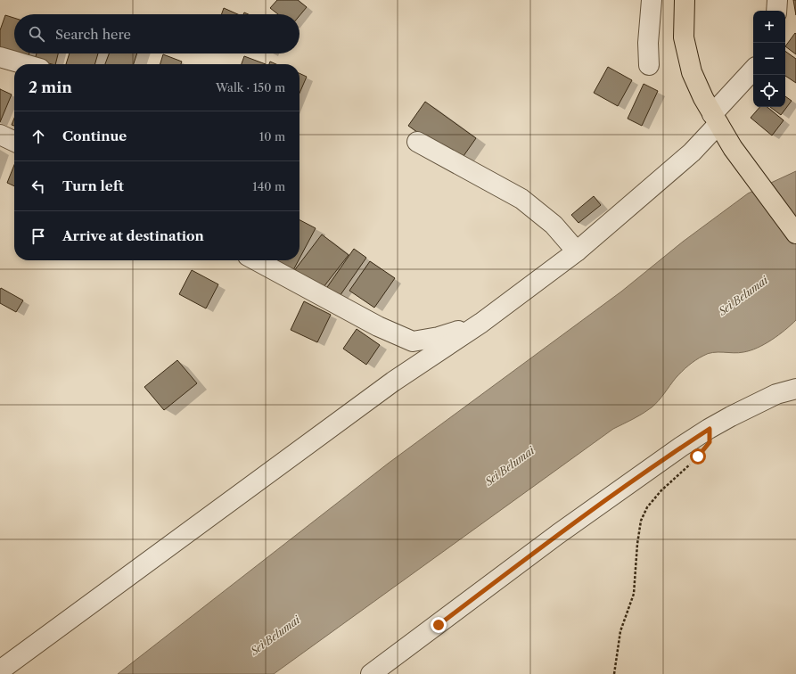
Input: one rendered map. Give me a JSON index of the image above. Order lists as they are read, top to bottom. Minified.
{"water":["Sei Belumai"],"page":{"map_buttons":["+","−"],"search":"Search here","heading":["2 min","Walk · 150 m"],"list":[["Continue","10 m"],["Turn left","140 m"],"Arrive at destination"]}}
